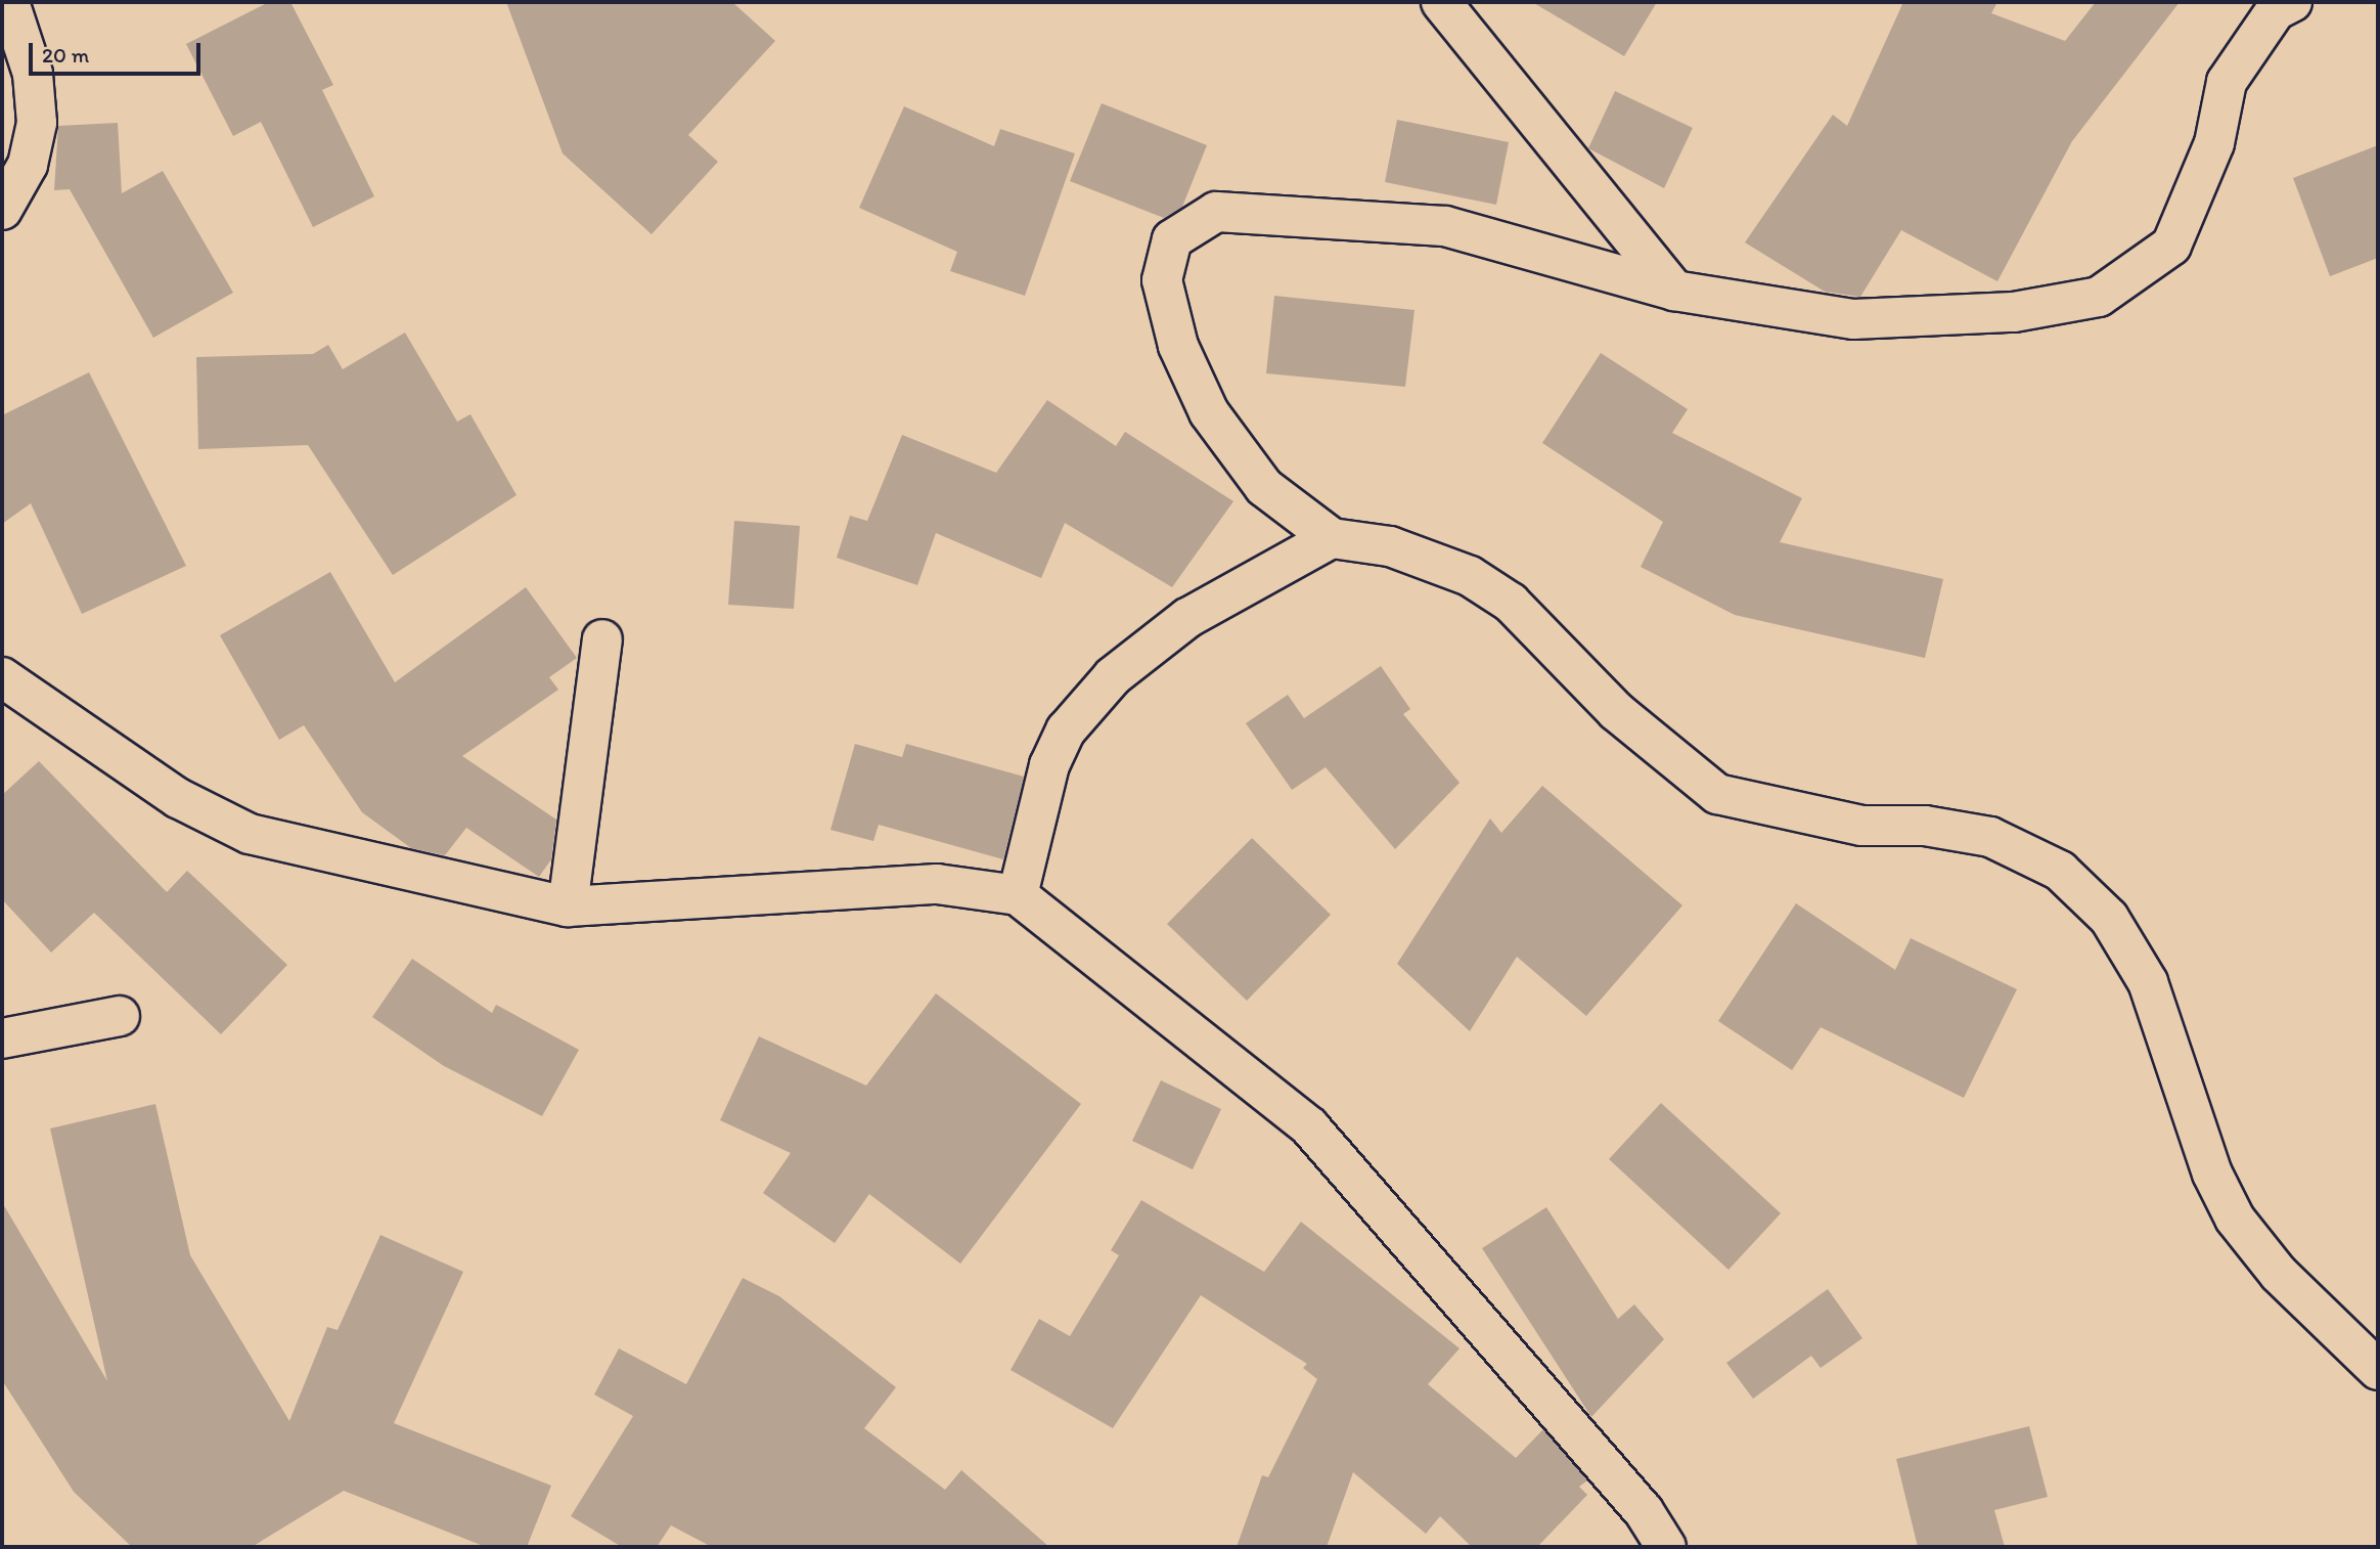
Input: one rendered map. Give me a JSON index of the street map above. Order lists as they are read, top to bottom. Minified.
{"scale_bar":"20 m"}
